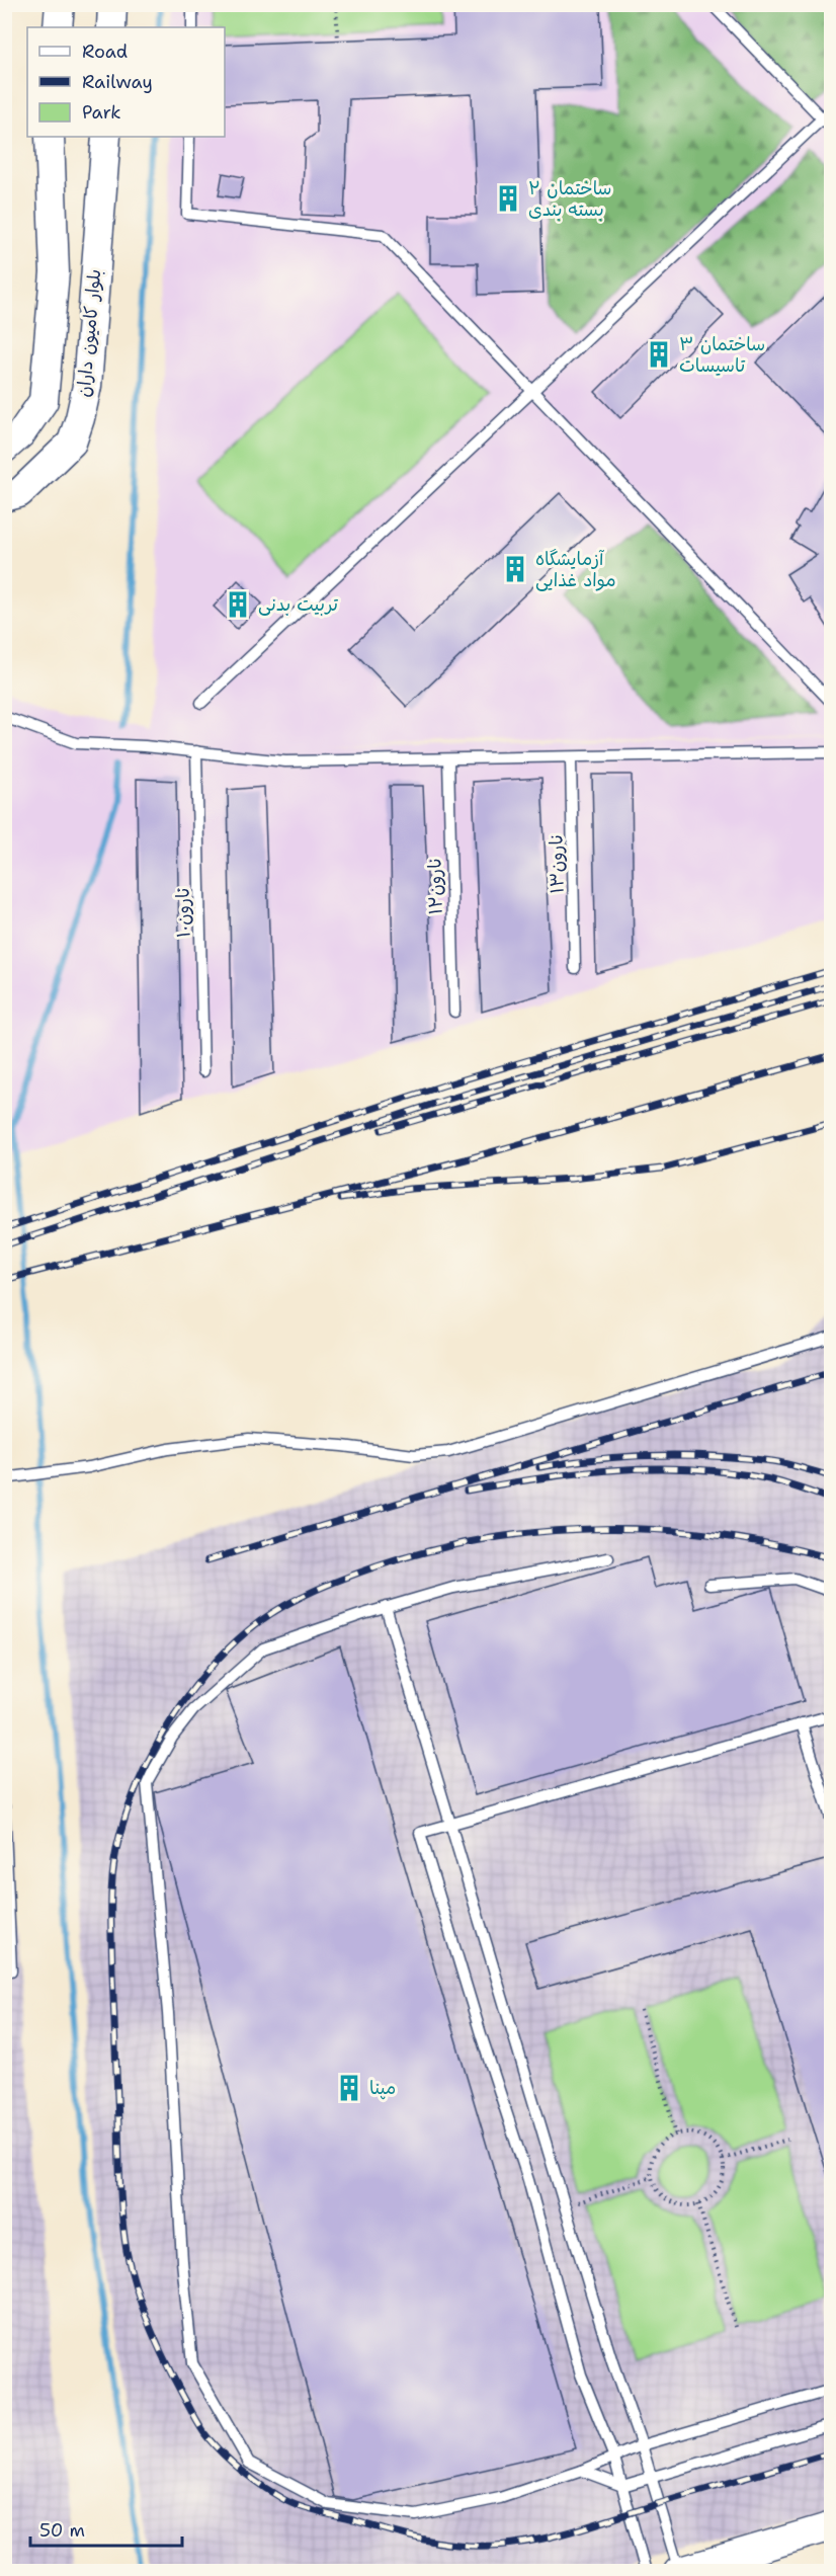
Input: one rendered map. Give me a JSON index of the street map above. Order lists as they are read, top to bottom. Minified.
{"streets":{"main road":["بلوار کامیون داران"],"lane":["نارون۱۳","نارون۱۲","نارون۱۰"]},"places":{"building":["۲ ساختمان بسته بندی","۳ ساختمان تاسیسات","آزمایشگاه مواد غذایی","تربیت بدنی","مپنا"]},"legend":["Road","Railway","Park"],"scale_bar":"50 m"}
